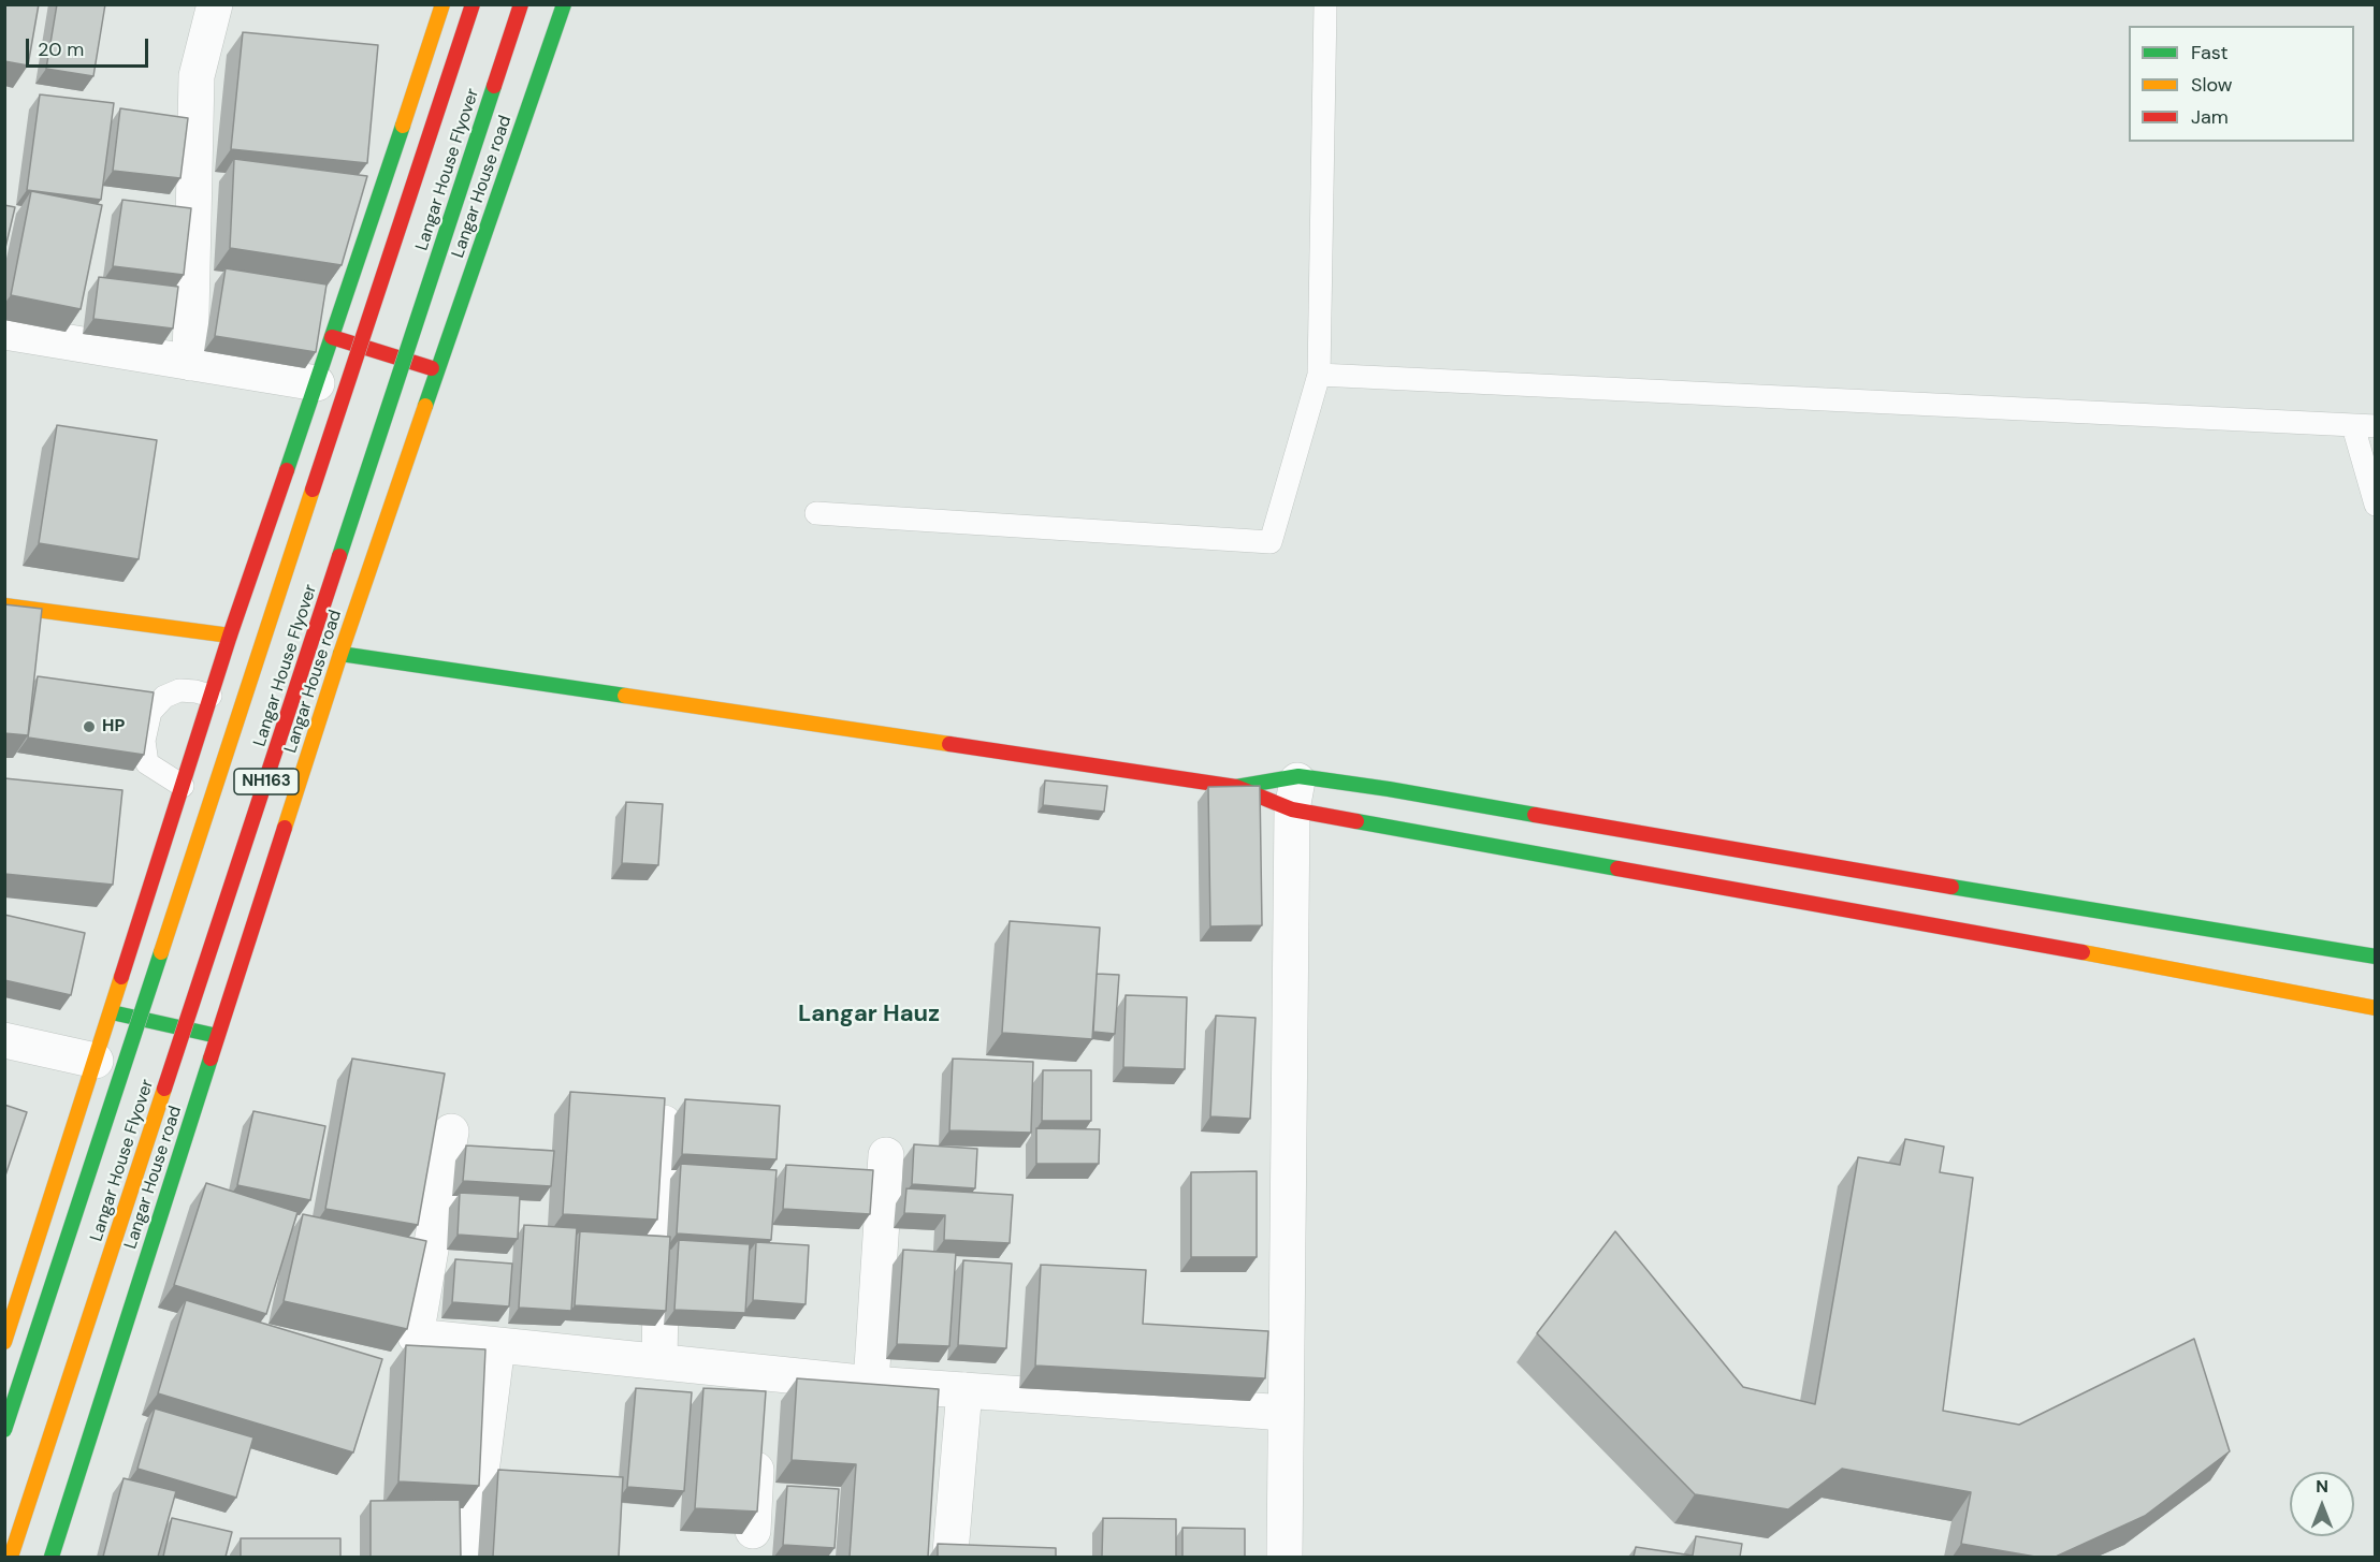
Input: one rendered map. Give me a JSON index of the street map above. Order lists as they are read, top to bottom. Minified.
{"streets":{"main road":["Langar House Flyover","Langar House road","NH163"]},"districts":["Langar Hauz"],"places":["HP"],"legend":["Fast","Slow","Jam"],"scale_bar":"20 m","north":"top"}
